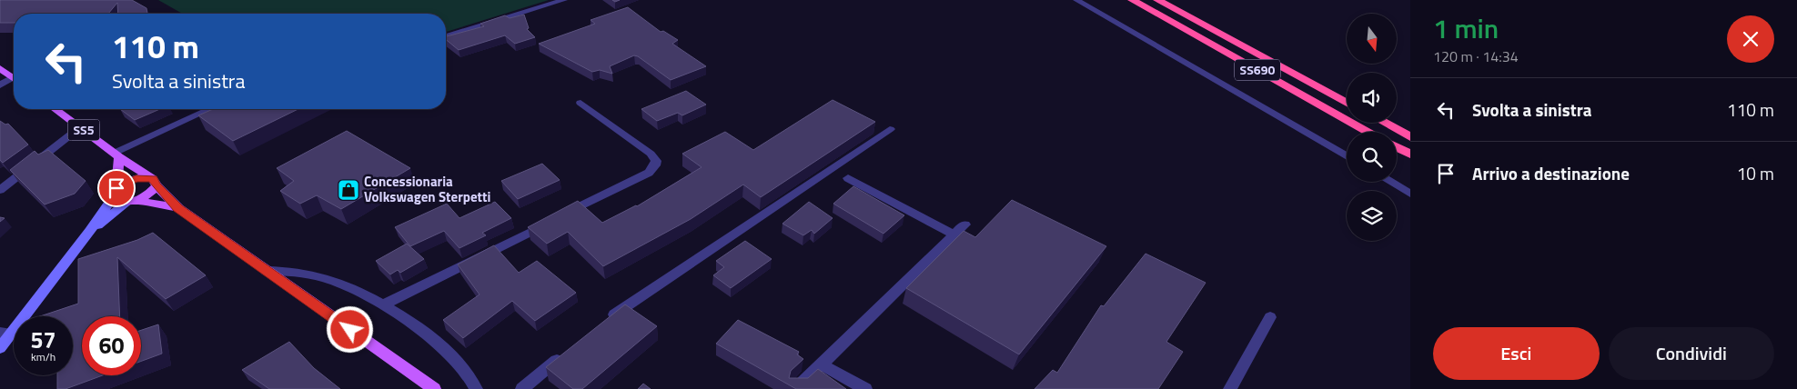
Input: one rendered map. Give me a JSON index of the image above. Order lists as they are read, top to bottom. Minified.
{"streets":{"highway":["SS690"],"main road":["SS5"]},"places":{"shop":["Concessionaria Volkswagen Sterpetti"]},"north":"bottom","page":{"heading":["1 min","120 m · 14:34"],"turn":["110 m","Svolta a sinistra"],"list":[{"name":"Svolta a sinistra","value":"110 m"},{"name":"Arrivo a destinazione","value":"10 m"}],"speed":"57 km/h","limit":"60","buttons":["Esci","Condividi"]}}
